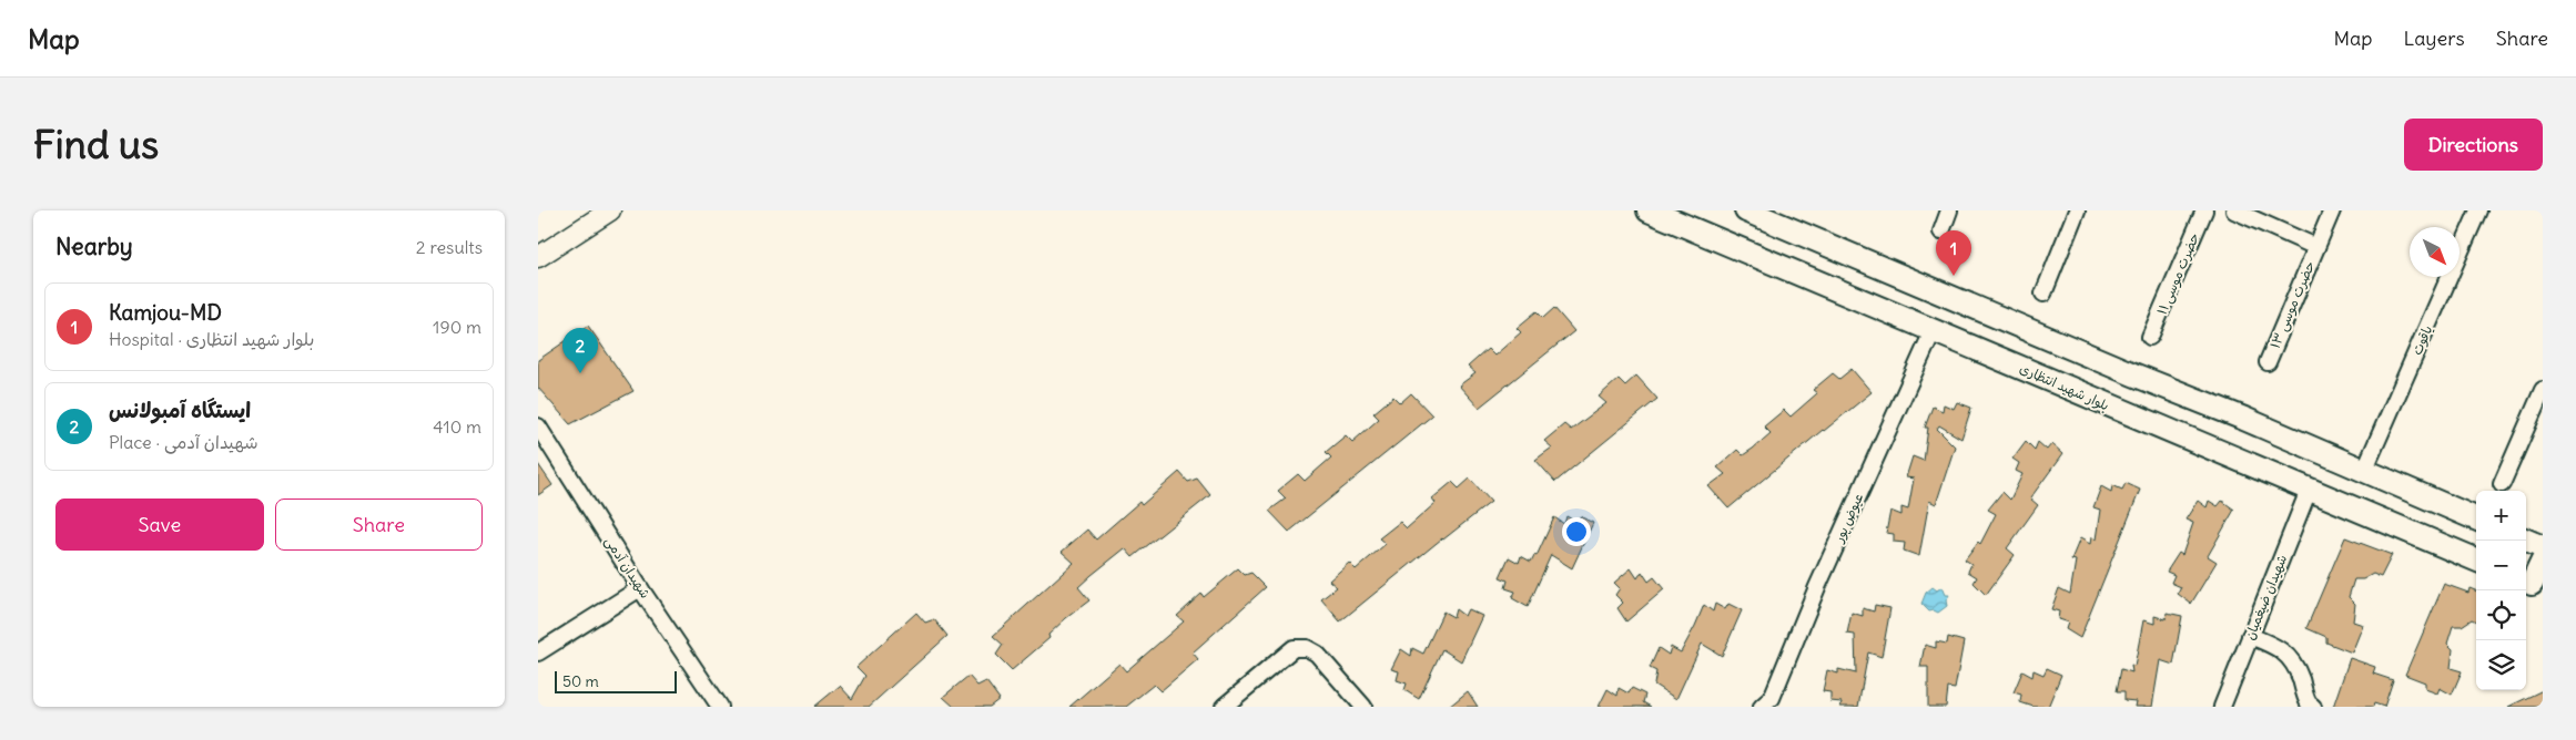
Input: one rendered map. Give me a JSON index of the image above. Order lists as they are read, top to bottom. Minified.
{"streets":{"main road":["بلوار شهید انتظاری"],"street":["حضرت موسی ۱۱","حضرت موسی ۱۳","یاقوت","عیوض پور","شهیدان آدمی","شهیدان ضیغمیان"]},"crossings":[["بلوار شهید انتظاری","عیوض پور"],["بلوار شهید انتظاری","شهیدان ضیغمیان"]],"scale_bar":"50 m","north":"bottom right","page":{"header":"Map","nav":["Map","Layers","Share"],"buttons":["Directions",["Save","Share"]],"title":"Find us","heading":["Nearby","2 results"],"pins":["1","2"],"list":[{"mark":"1","name":"Kamjou-MD","note":"Hospital · بلوار شهید انتظاری","value":"190 m"},{"mark":"2","name":"ایستگاه آمبولانس","note":"Place · شهیدان آدمی","value":"410 m"}],"map_buttons":["+","−"],"scale":"50 m"}}
